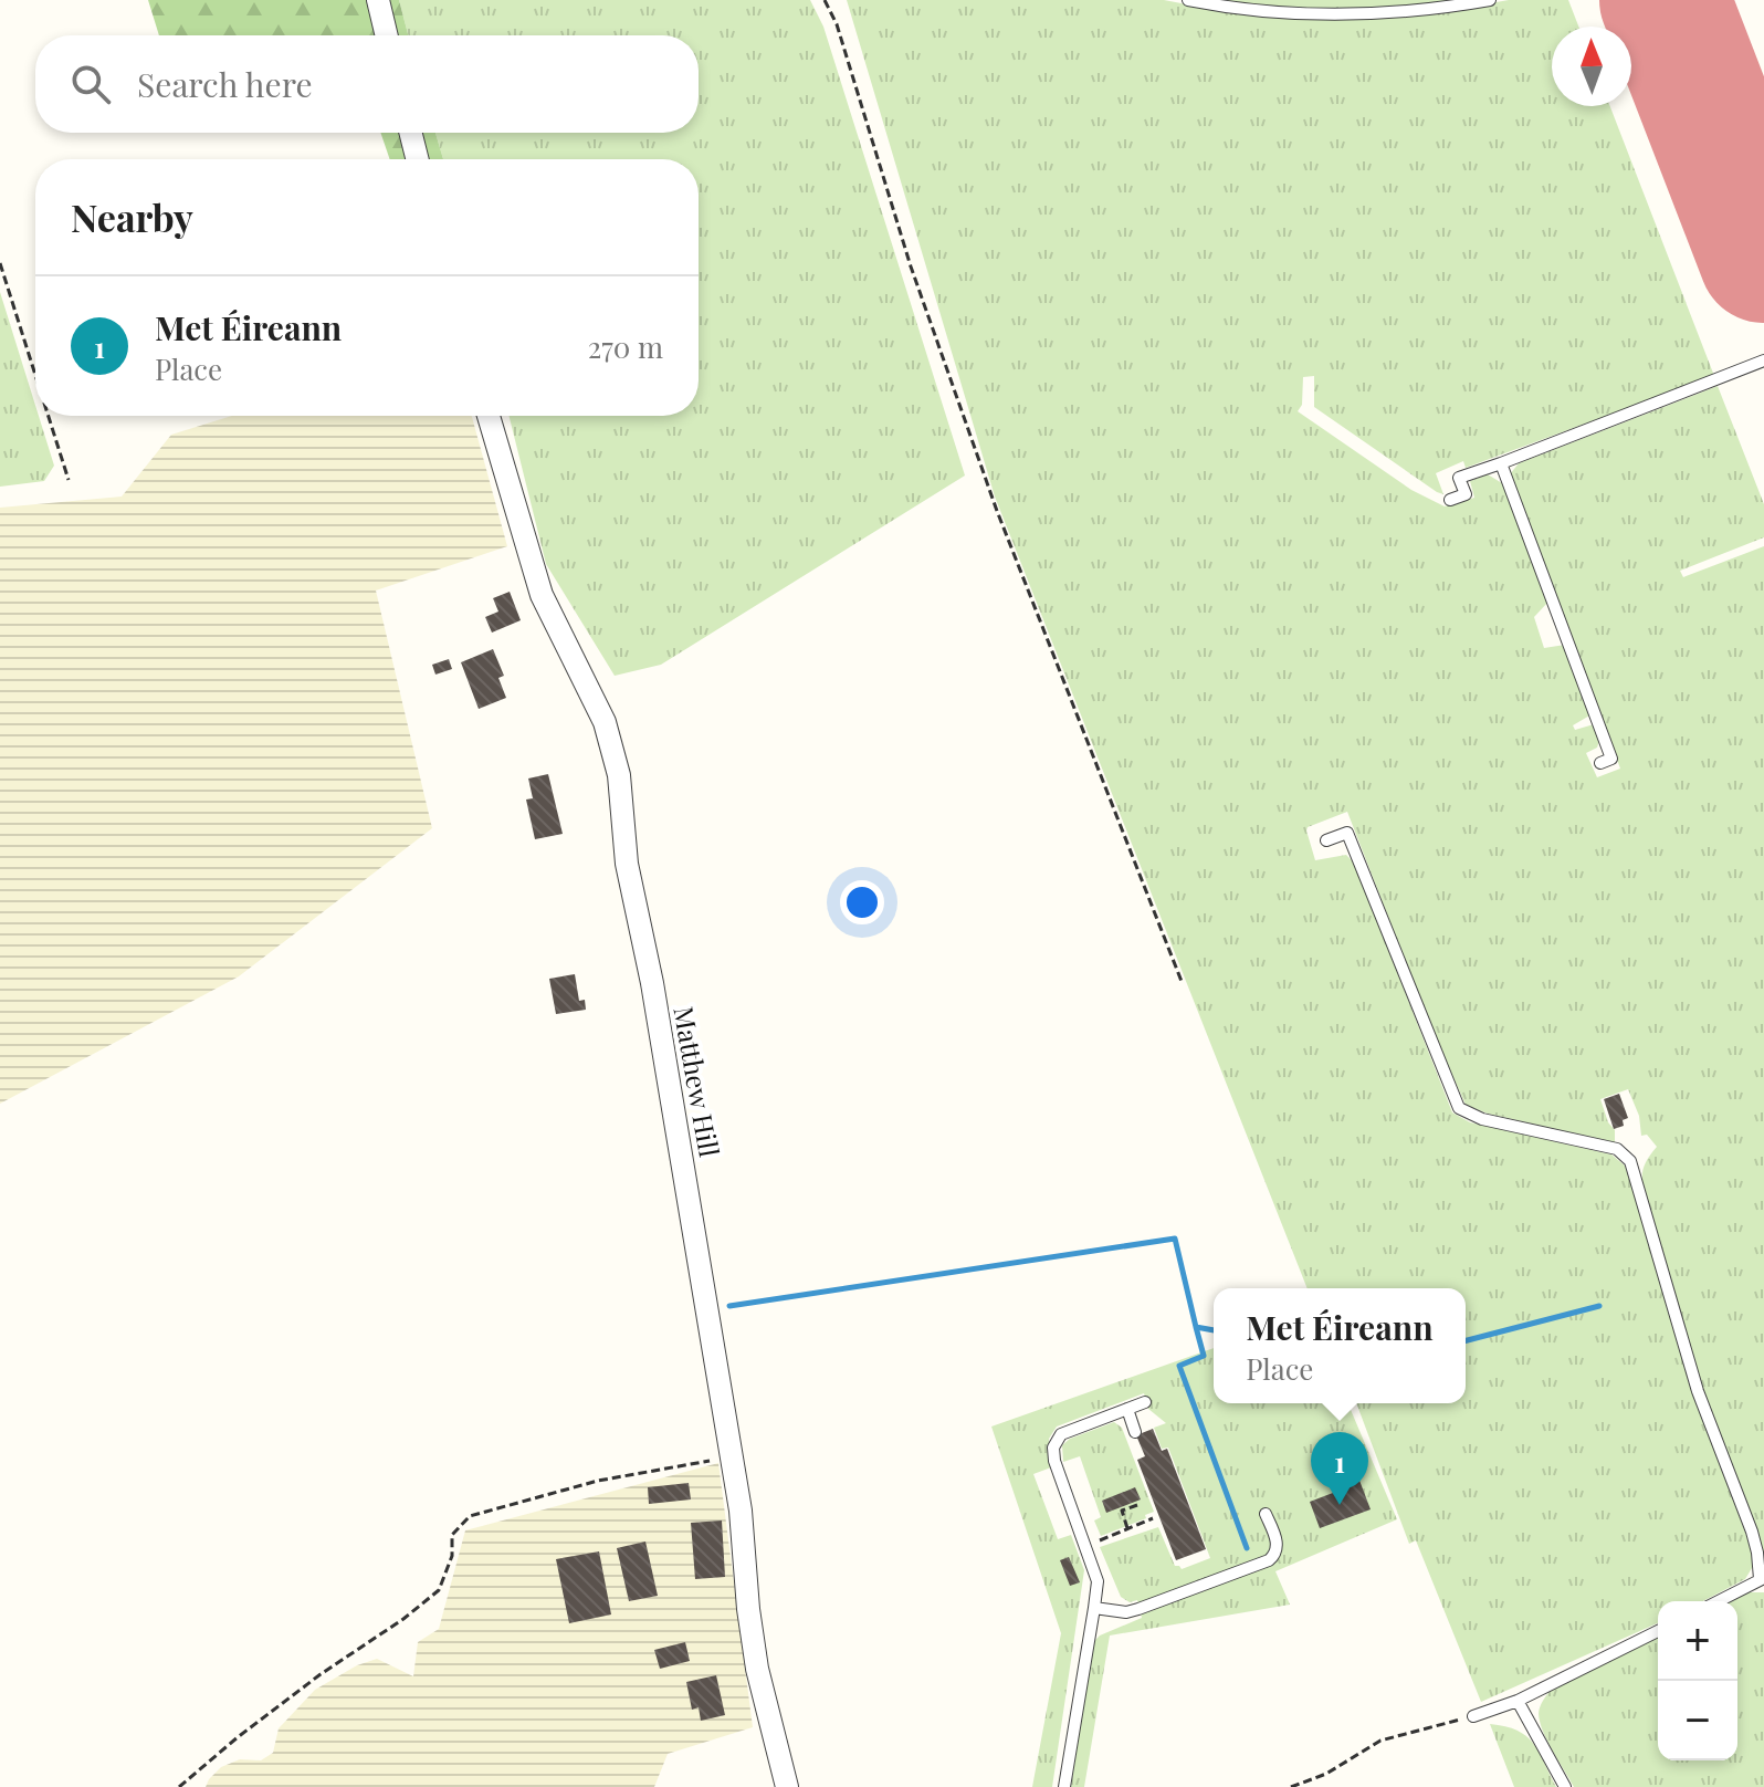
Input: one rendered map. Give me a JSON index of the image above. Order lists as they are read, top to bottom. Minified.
{"streets":{"street":["Matthew Hill"]},"north":"top","page":{"search":"Search here","heading":"Nearby","list":[{"mark":"1","name":"Met Éireann","note":"Place","value":"270 m"}],"popup":["Met Éireann","Place"],"pins":"1","map_buttons":["+","−"]}}
